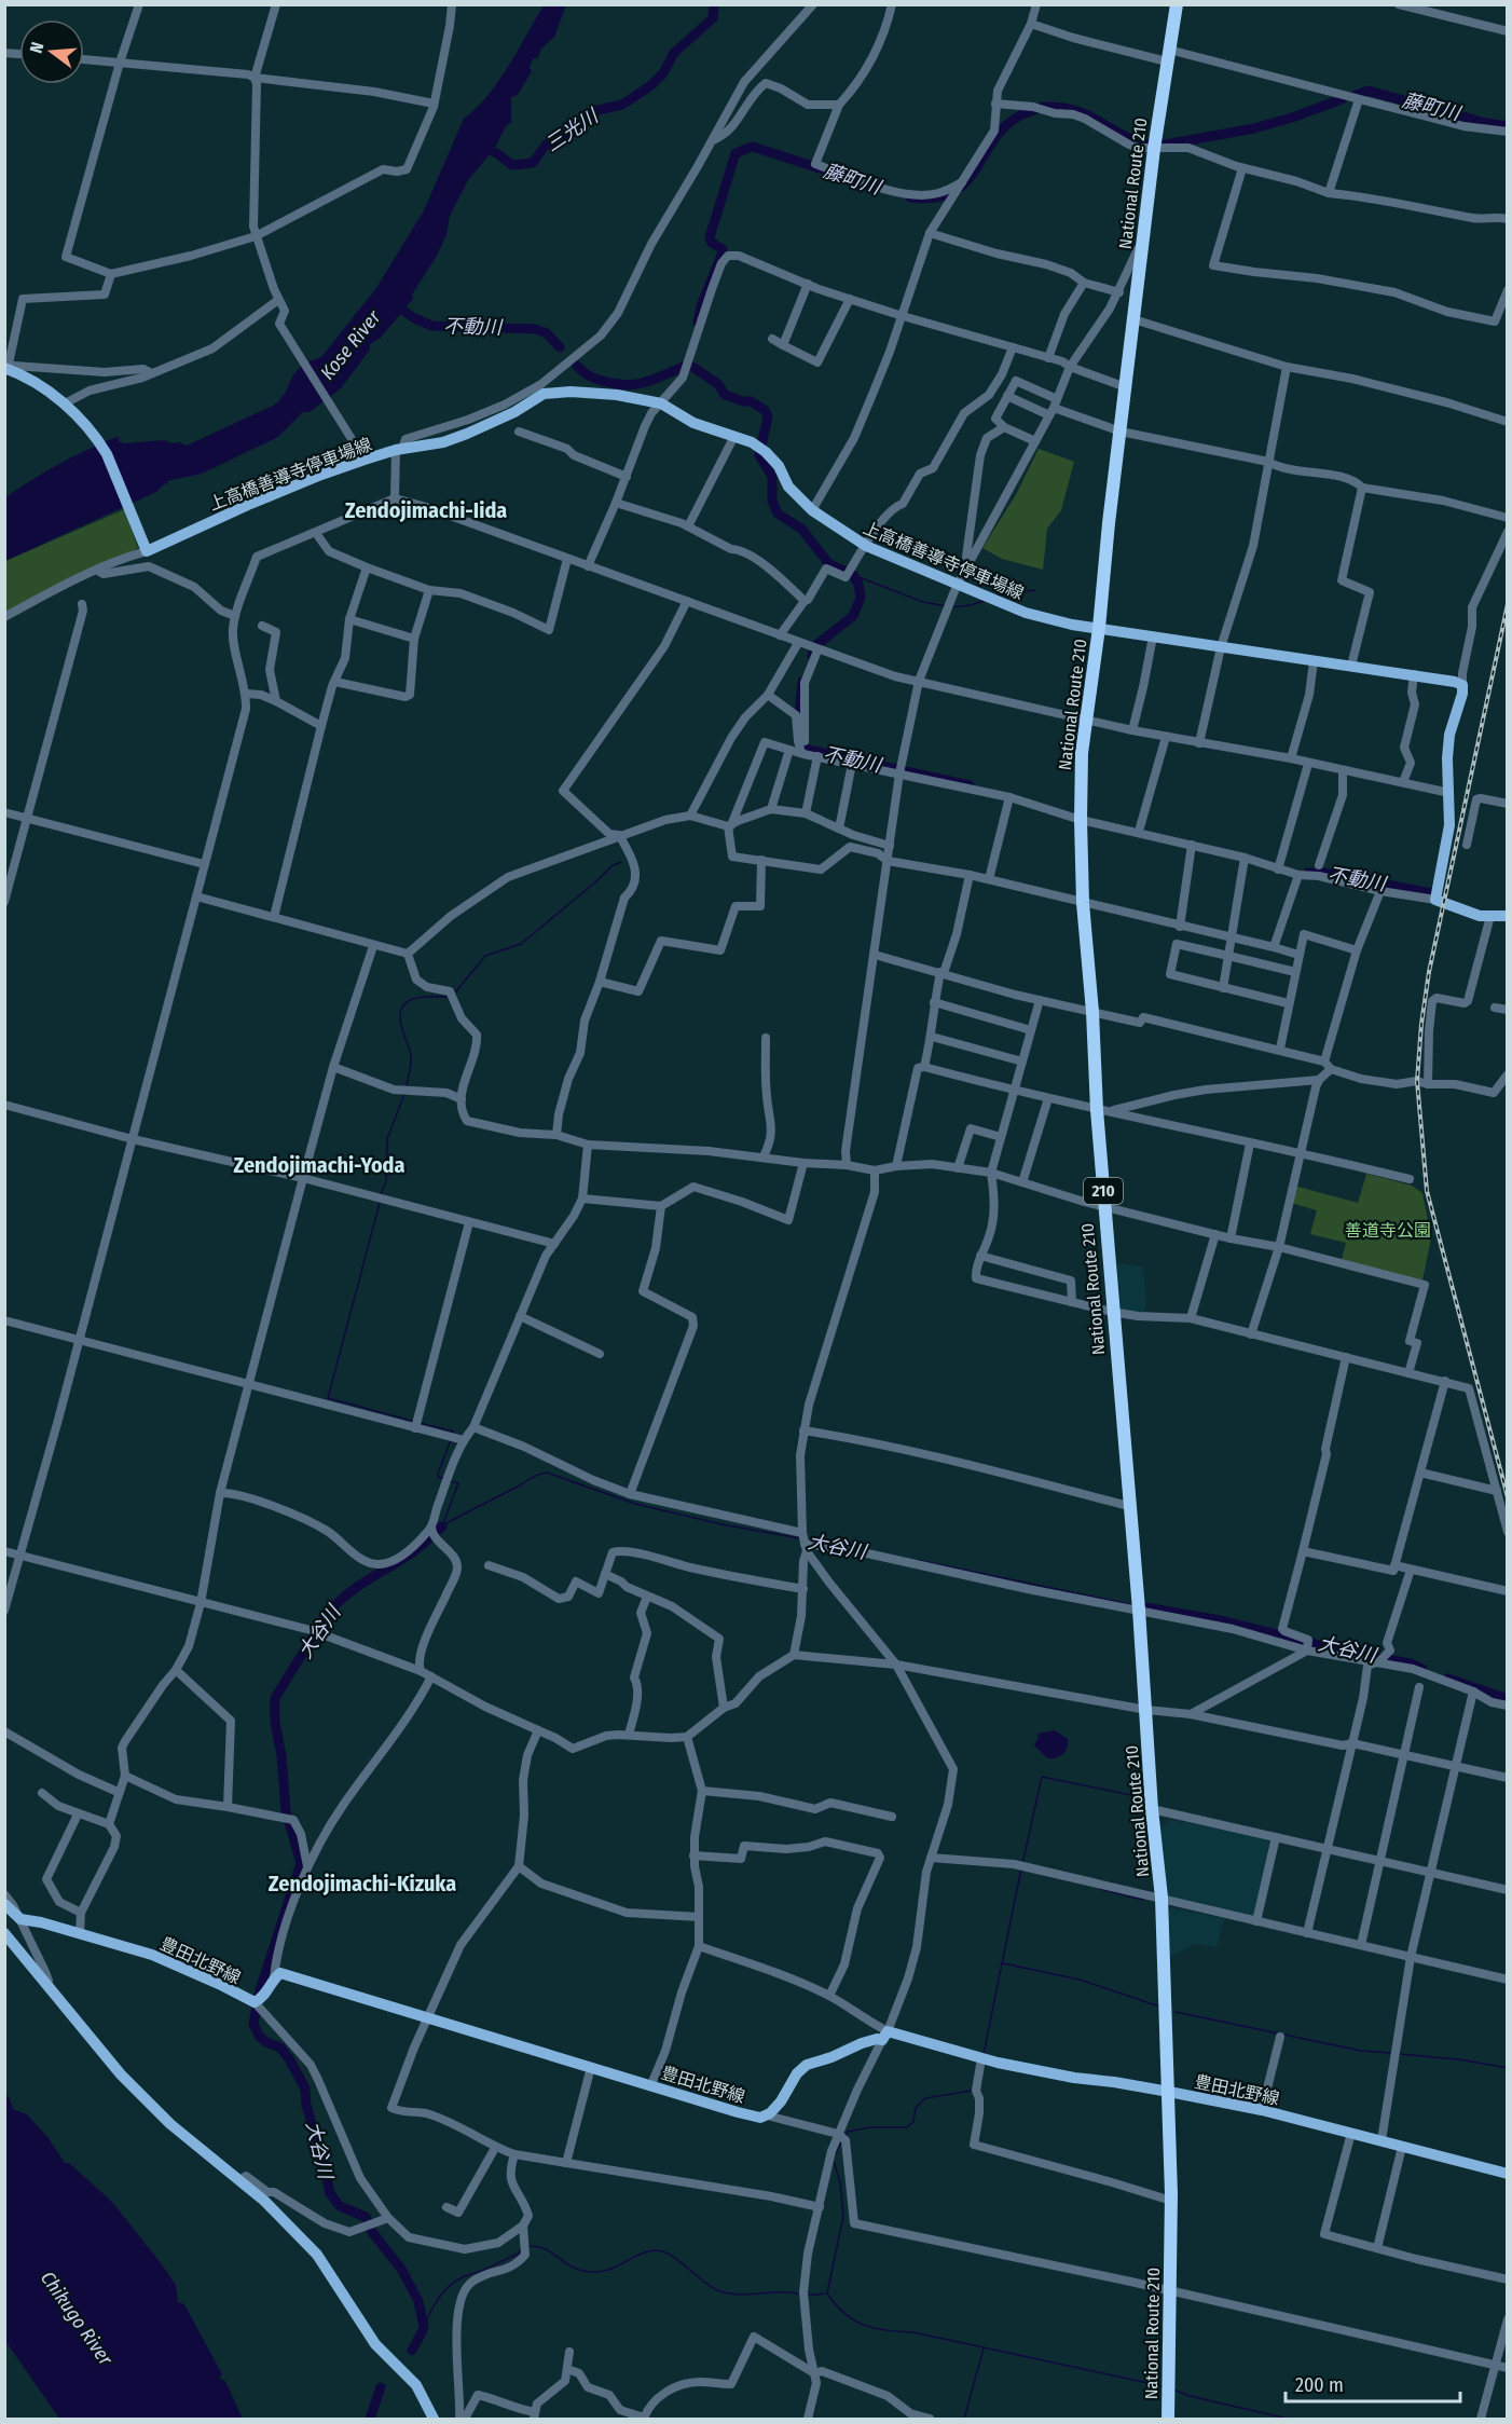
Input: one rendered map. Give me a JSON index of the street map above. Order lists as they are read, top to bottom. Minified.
{"streets":{"highway":["National Route 210","210"],"main road":["上高橋善導寺停車場線","豊田北野線"]},"crossings":[["National Route 210","上高橋善導寺停車場線"],["National Route 210","豊田北野線"]],"districts":["Zendojimachi-Iida","Zendojimachi-Yoda","Zendojimachi-Kizuka"],"water":["藤町川","三光川","不動川","Kose River","大谷川","Chikugo River"],"parks":["善道寺公園"],"scale_bar":"200 m","north":"left"}
